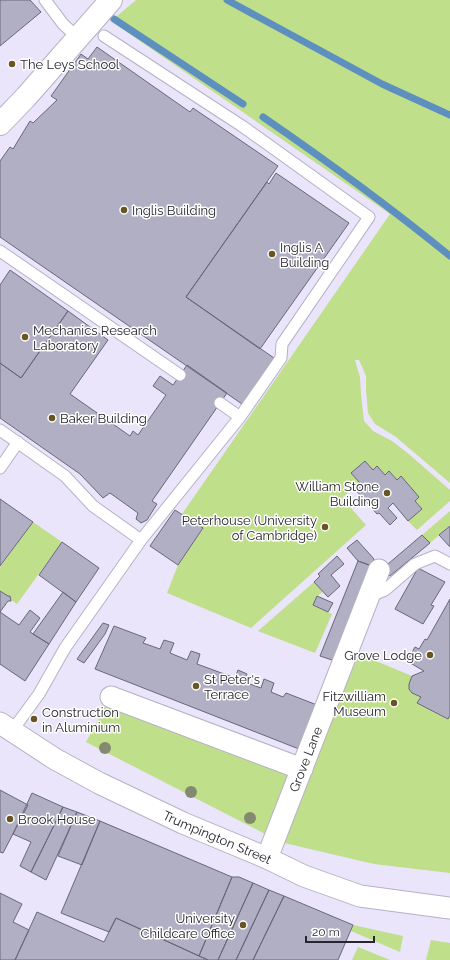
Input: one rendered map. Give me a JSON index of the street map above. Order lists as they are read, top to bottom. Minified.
{"streets":{"street":["Grove Lane","Trumpington Street"]},"crossings":[["Grove Lane","Trumpington Street"]],"places":["The Leys School","Inglis Building","Inglis A Building","Mechanics Research Laboratory","Baker Building","William Stone Building","Peterhouse (University of Cambridge)","Grove Lodge","St Peter's Terrace","Fitzwilliam Museum","Construction in Aluminium","Brook House","University Childcare Office"],"scale_bar":"20 m"}
